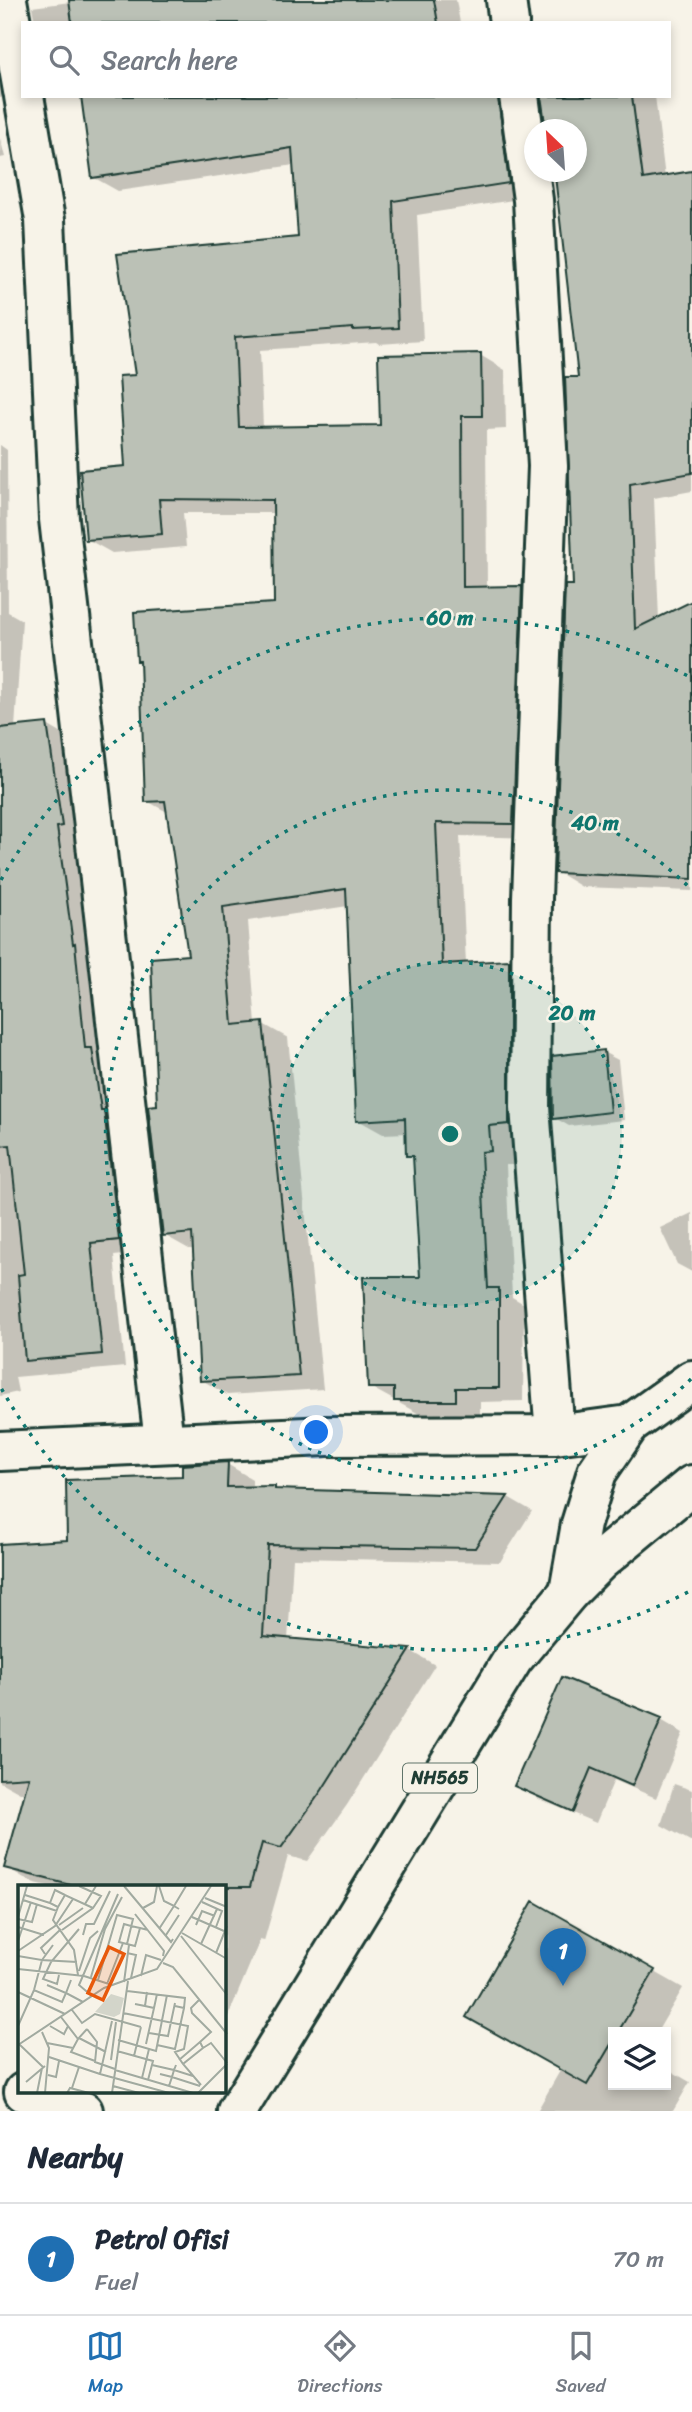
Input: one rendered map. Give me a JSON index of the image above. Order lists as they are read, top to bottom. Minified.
{"streets":{"main road":["NH565"]},"north":"top left","page":{"search":"Search here","pins":"1","heading":"Nearby","list":[{"mark":"1","name":"Petrol Ofisi","note":"Fuel","value":"70 m"}],"nav":["Map","Directions","Saved"]},"rings":["60 m","40 m","20 m"]}
